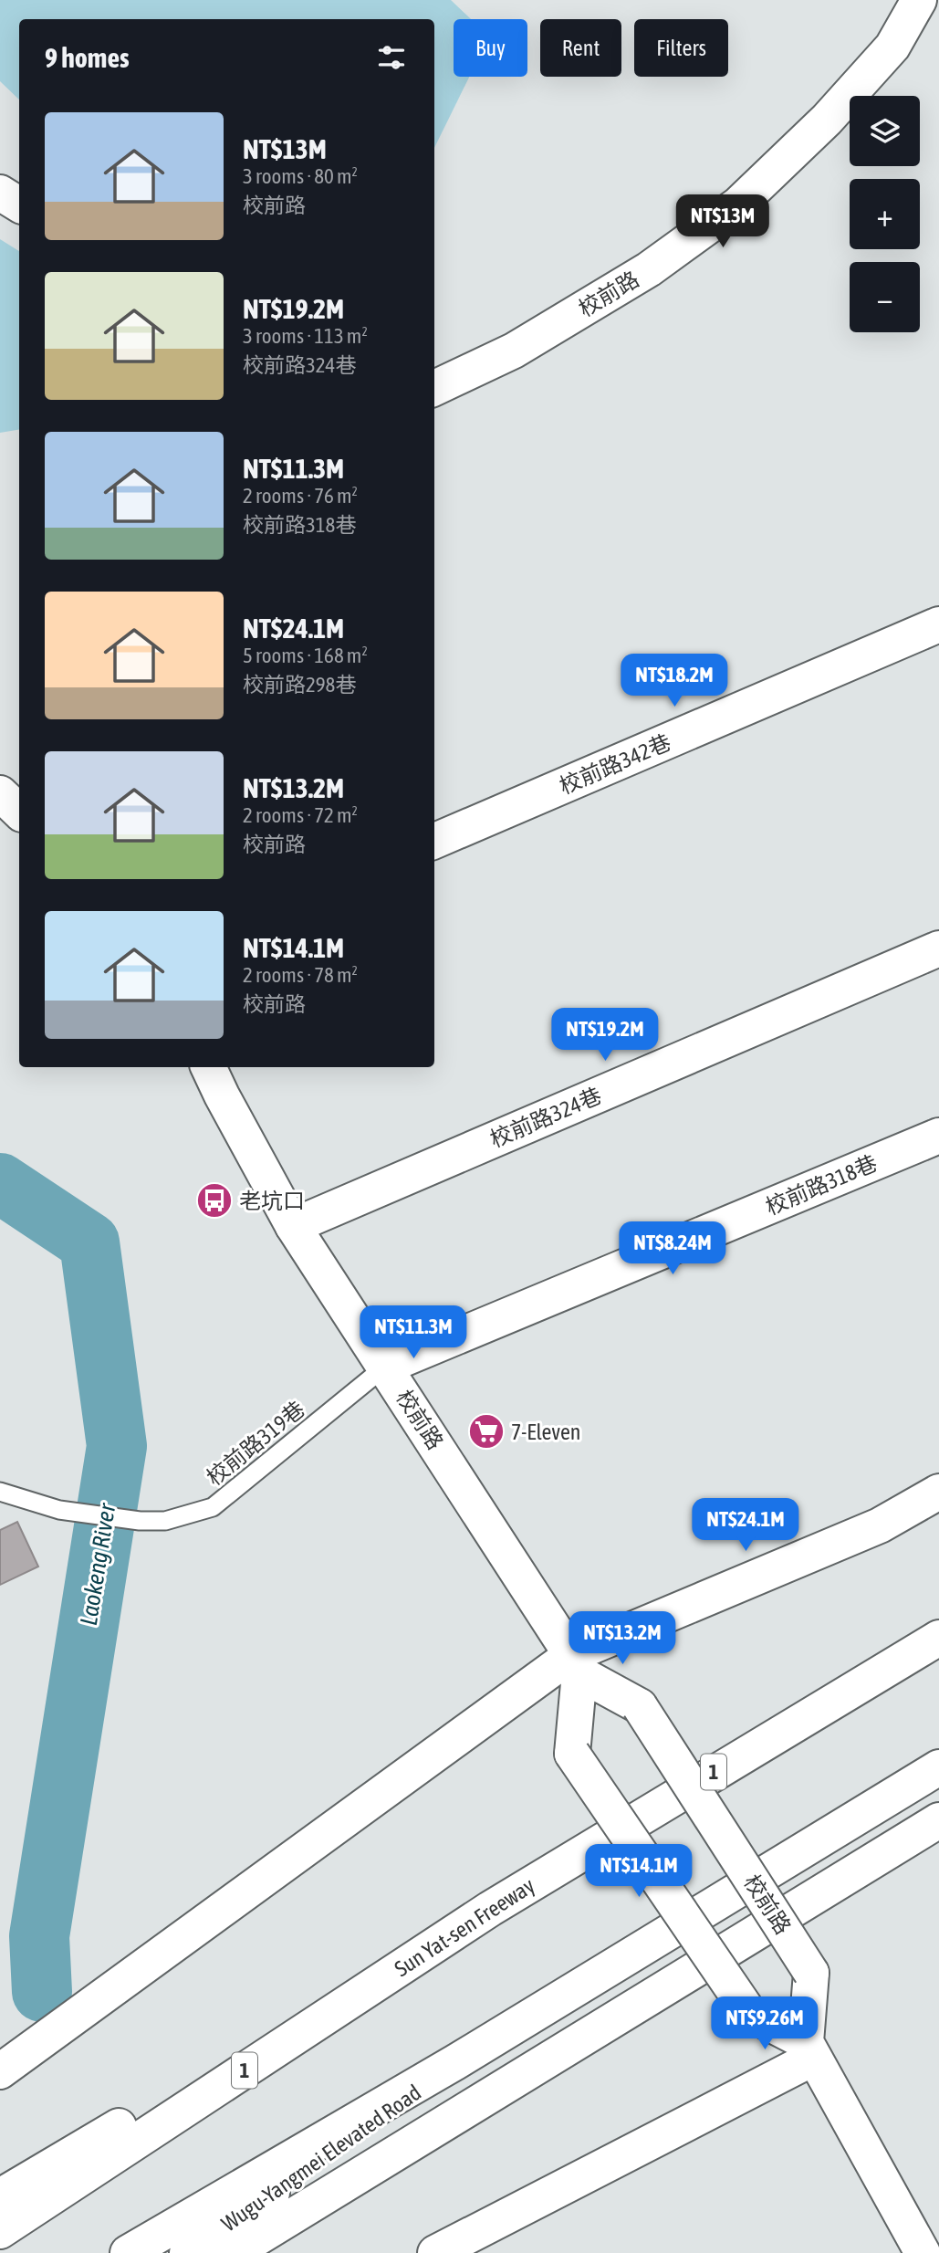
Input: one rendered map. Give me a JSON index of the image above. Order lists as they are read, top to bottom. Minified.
{"streets":{"main road":["校前路","校前路342巷","校前路324巷","校前路318巷","1","Sun Yat-sen Freeway","Wugu-Yangmei Elevated Road"],"lane":["校前路319巷"]},"crossings":[["校前路","校前路324巷"],["校前路","校前路318巷"],["校前路","校前路319巷"],["校前路318巷","校前路319巷"],["1","Sun Yat-sen Freeway"]],"water":["Laokeng River"],"places":{"bus stop":["老坑口"],"supermarket":["7-Eleven"]},"page":{"chip":["Buy","Rent","Filters"],"heading":"9 homes","map_buttons":["+","−"],"list":[{"name":"NT$13M","note":"3 rooms · 80 m² · 校前路"},{"name":"NT$19.2M","note":"3 rooms · 113 m² · 校前路324巷"},{"name":"NT$11.3M","note":"2 rooms · 76 m² · 校前路318巷"},{"name":"NT$24.1M","note":"5 rooms · 168 m² · 校前路298巷"},{"name":"NT$13.2M","note":"2 rooms · 72 m² · 校前路"},{"name":"NT$14.1M","note":"2 rooms · 78 m² · 校前路"}],"price":["NT$13M","NT$18.2M","NT$19.2M","NT$8.24M","NT$11.3M","NT$24.1M","NT$13.2M","NT$14.1M","NT$9.26M"]}}
